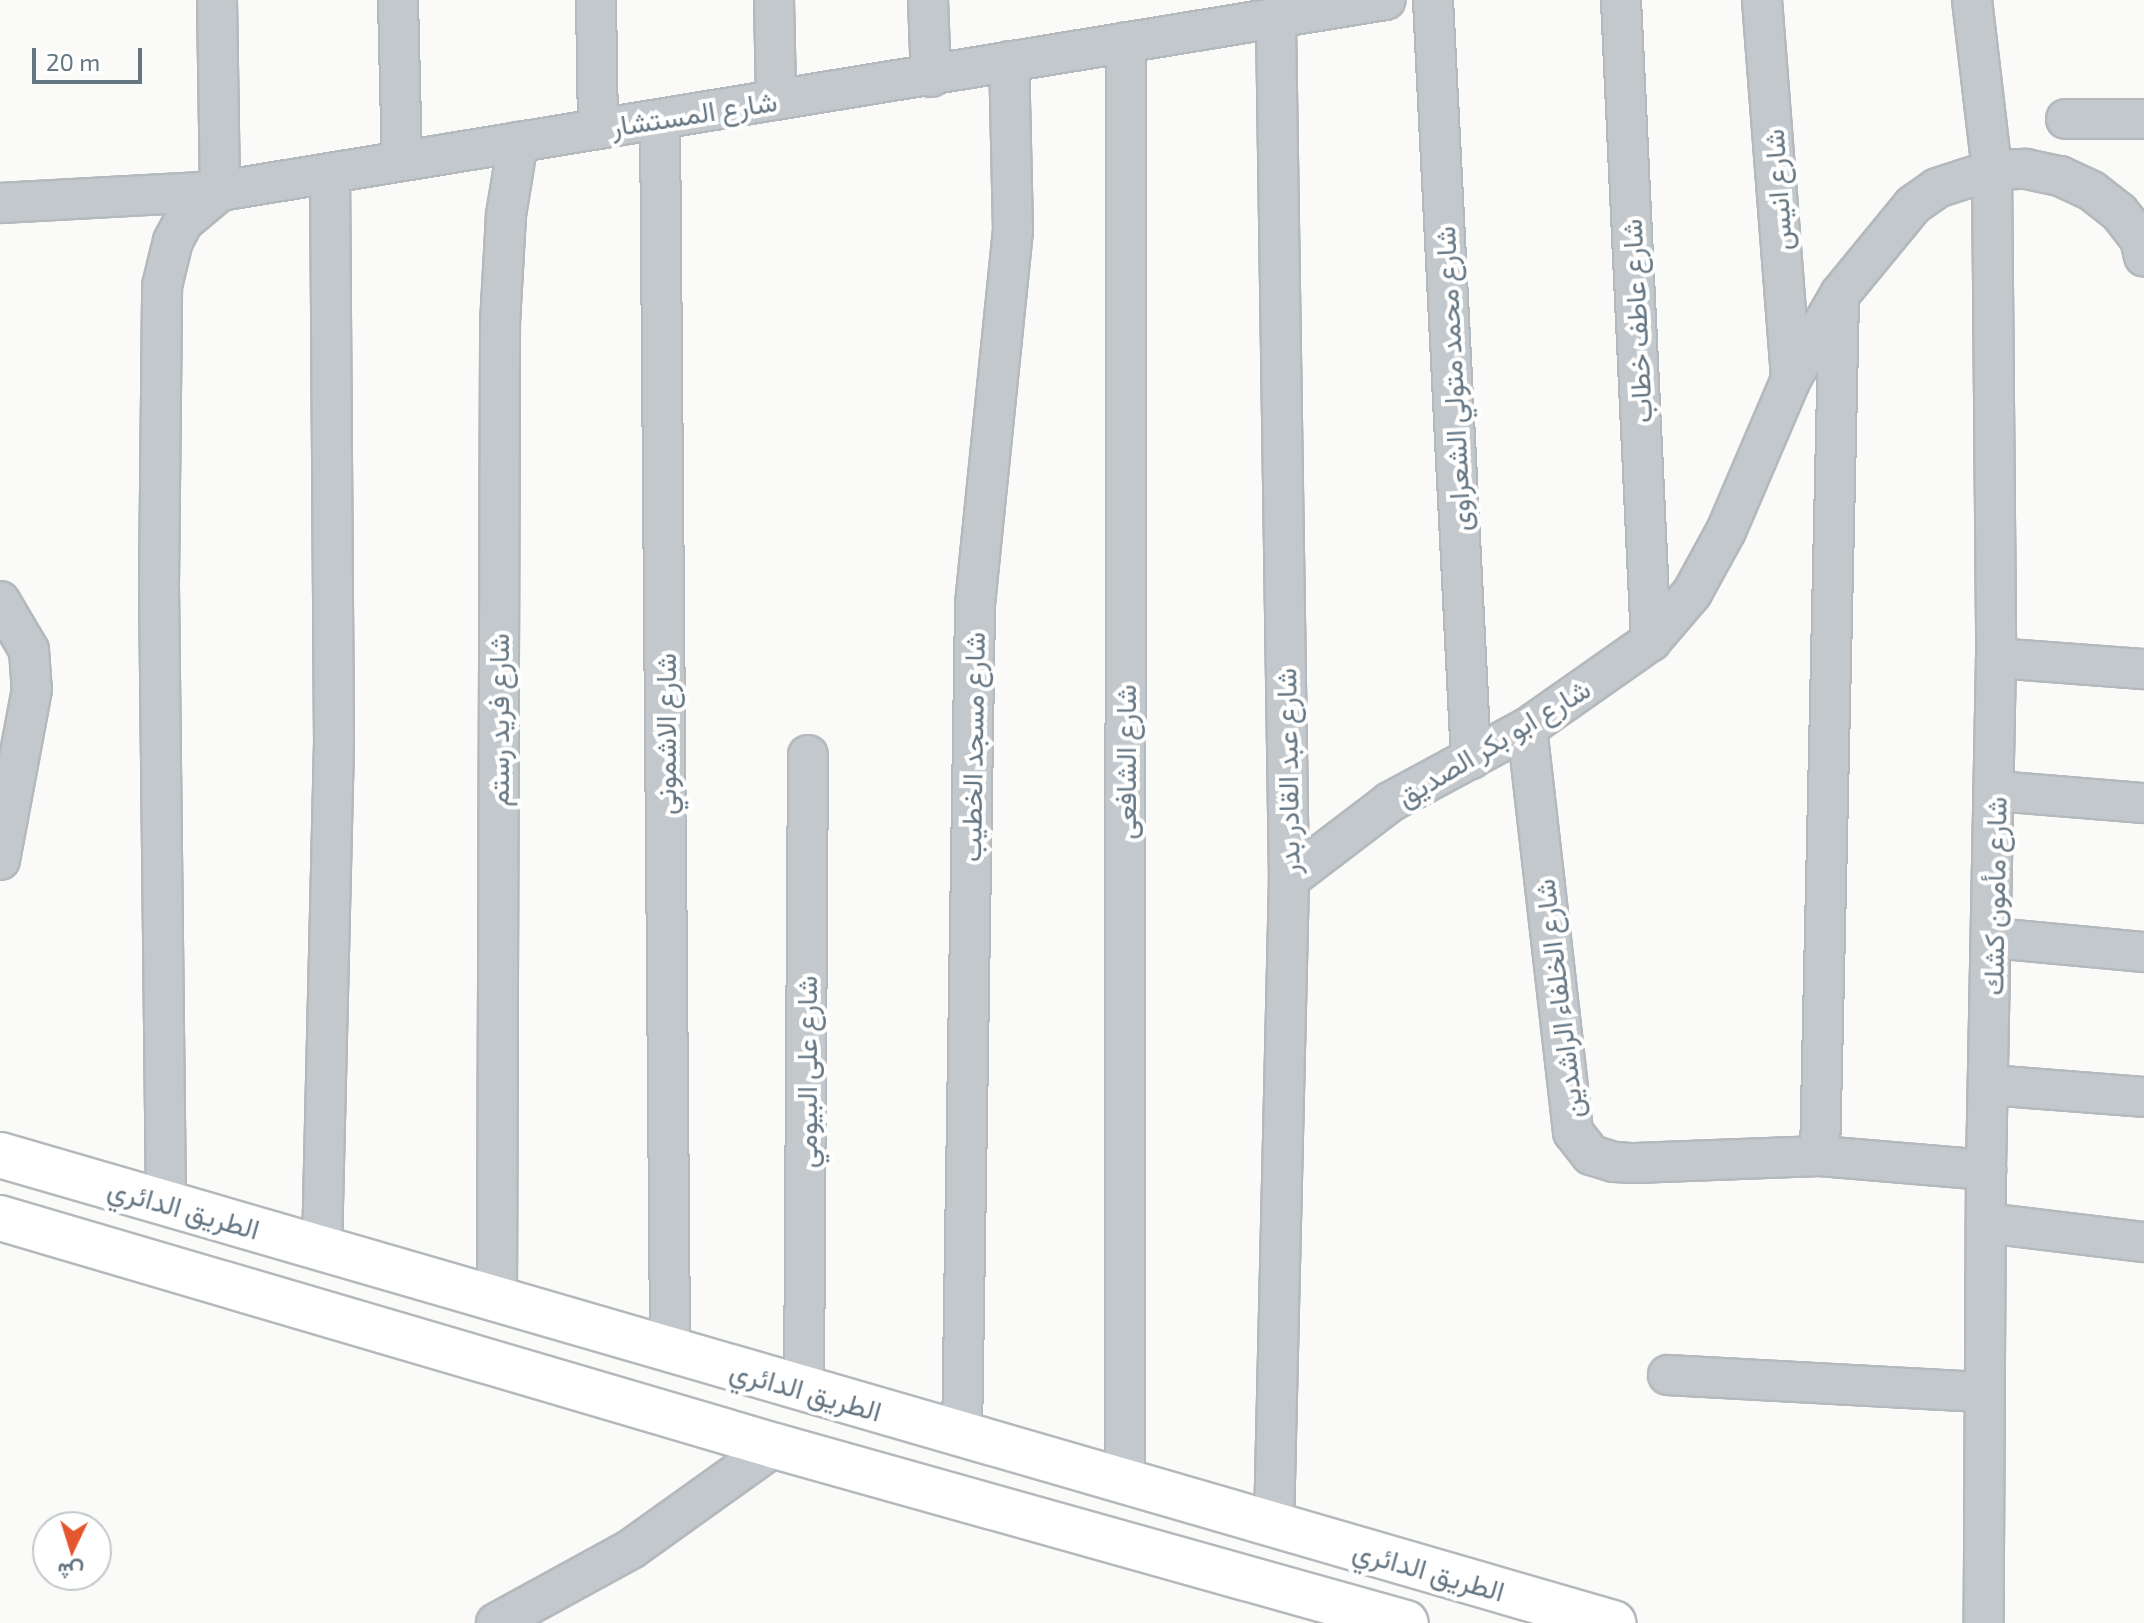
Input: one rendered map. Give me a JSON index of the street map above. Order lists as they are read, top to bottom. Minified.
{"streets":{"highway":["الطريق الدائري"],"street":["شارع المستشار","شارع انيس","شارع عاطف خطاب","شارع محمد متولي الشعراوى","شارع فريد رستم","شارع الاشموني","شارع ابو بكر الصديق","شارع مسجد الخطيب","شارع الشافعى","شارع عبد القادر بدر","شارع مأمون كشك","شارع الخلفاء الراشدين","شارع على البيومي"]},"crossings":[["شارع المستشار","شارع فريد رستم"],["شارع المستشار","شارع الاشموني"],["شارع المستشار","شارع مسجد الخطيب"],["شارع المستشار","شارع الشافعى"],["شارع المستشار","شارع عبد القادر بدر"],["شارع انيس","شارع ابو بكر الصديق"],["شارع عاطف خطاب","شارع ابو بكر الصديق"],["شارع محمد متولي الشعراوى","شارع ابو بكر الصديق"],["شارع فريد رستم","الطريق الدائري"],["شارع الاشموني","الطريق الدائري"],["شارع ابو بكر الصديق","شارع عبد القادر بدر"],["شارع ابو بكر الصديق","شارع مأمون كشك"],["شارع ابو بكر الصديق","شارع الخلفاء الراشدين"],["شارع مسجد الخطيب","الطريق الدائري"],["شارع الشافعى","الطريق الدائري"],["شارع عبد القادر بدر","الطريق الدائري"],["شارع مأمون كشك","شارع الخلفاء الراشدين"],["شارع على البيومي","الطريق الدائري"]],"scale_bar":"20 m","north":"bottom"}
